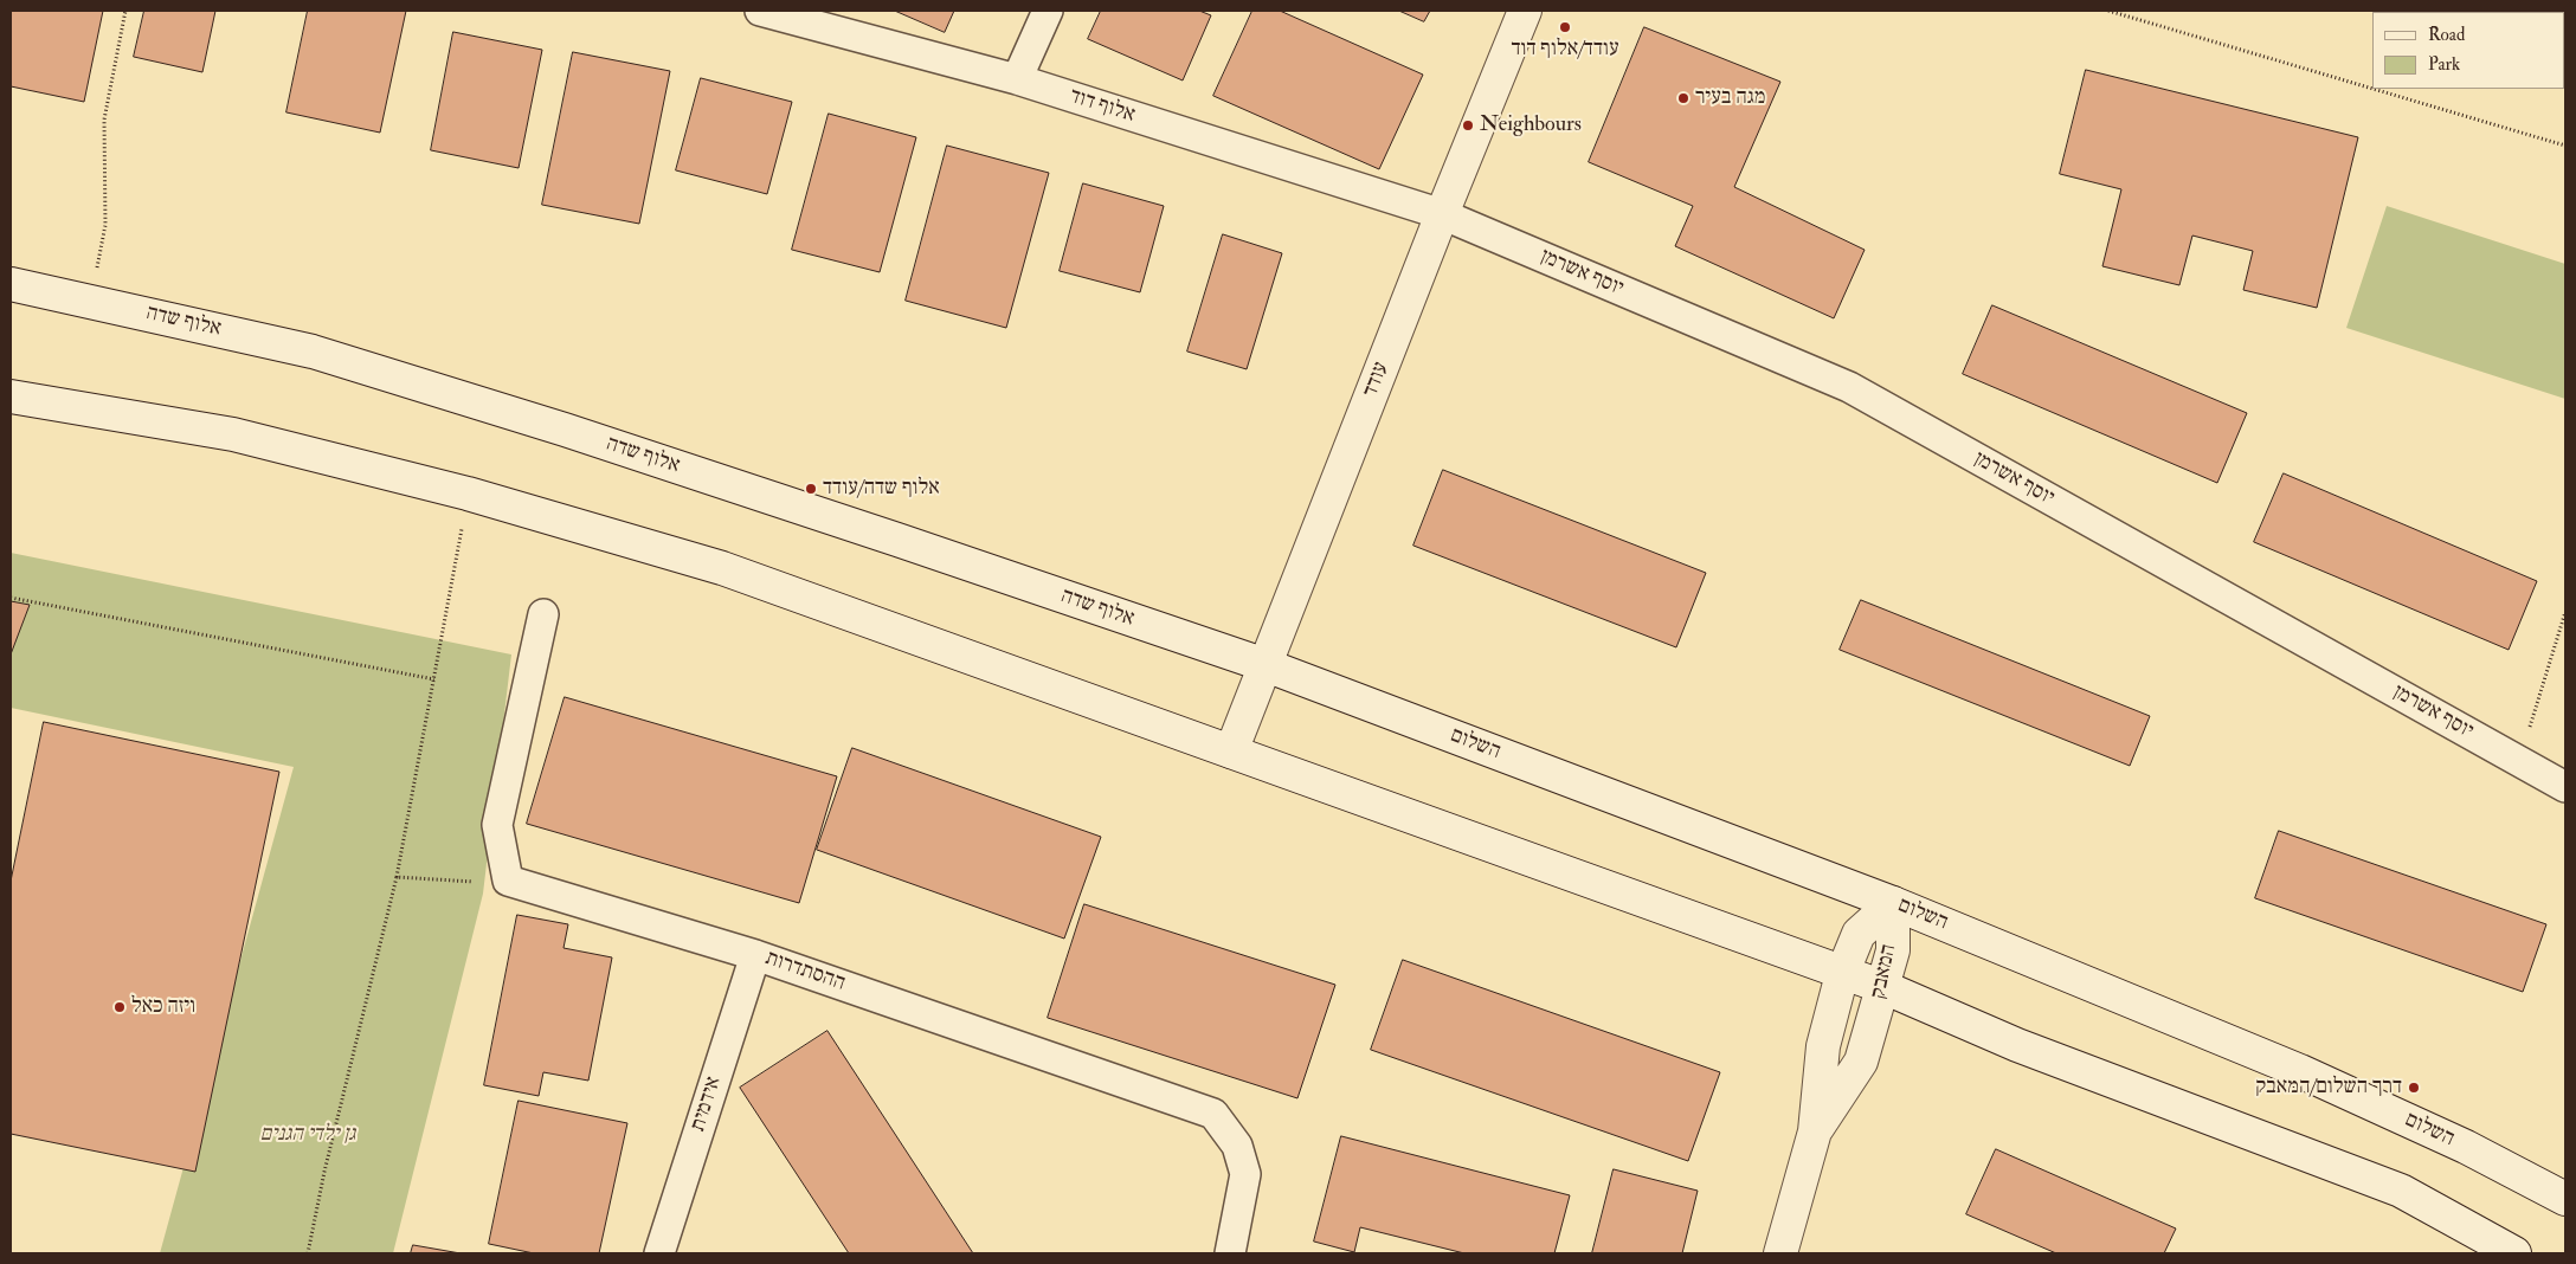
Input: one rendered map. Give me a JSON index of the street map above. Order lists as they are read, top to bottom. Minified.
{"streets":{"main road":["אלוף שדה","עודד","השלום","המאבק"],"street":["אלוף דוד","יוסף אשרמן","ההסתדרות","אידמית"]},"crossings":[["אלוף דוד","יוסף אשרמן"],["אלוף דוד","עודד"],["יוסף אשרמן","עודד"],["אלוף שדה","עודד"],["אלוף שדה","השלום"],["עודד","השלום"],["השלום","המאבק"],["ההסתדרות","אידמית"]],"parks":["גן ילדי הגנים"],"places":["עודד/אלוף דוד","מגה בעיר","Neighbours","אלוף שדה/עודד","ויזה כאל","דרך השלום/המאבק"],"legend":["Road","Park"]}
